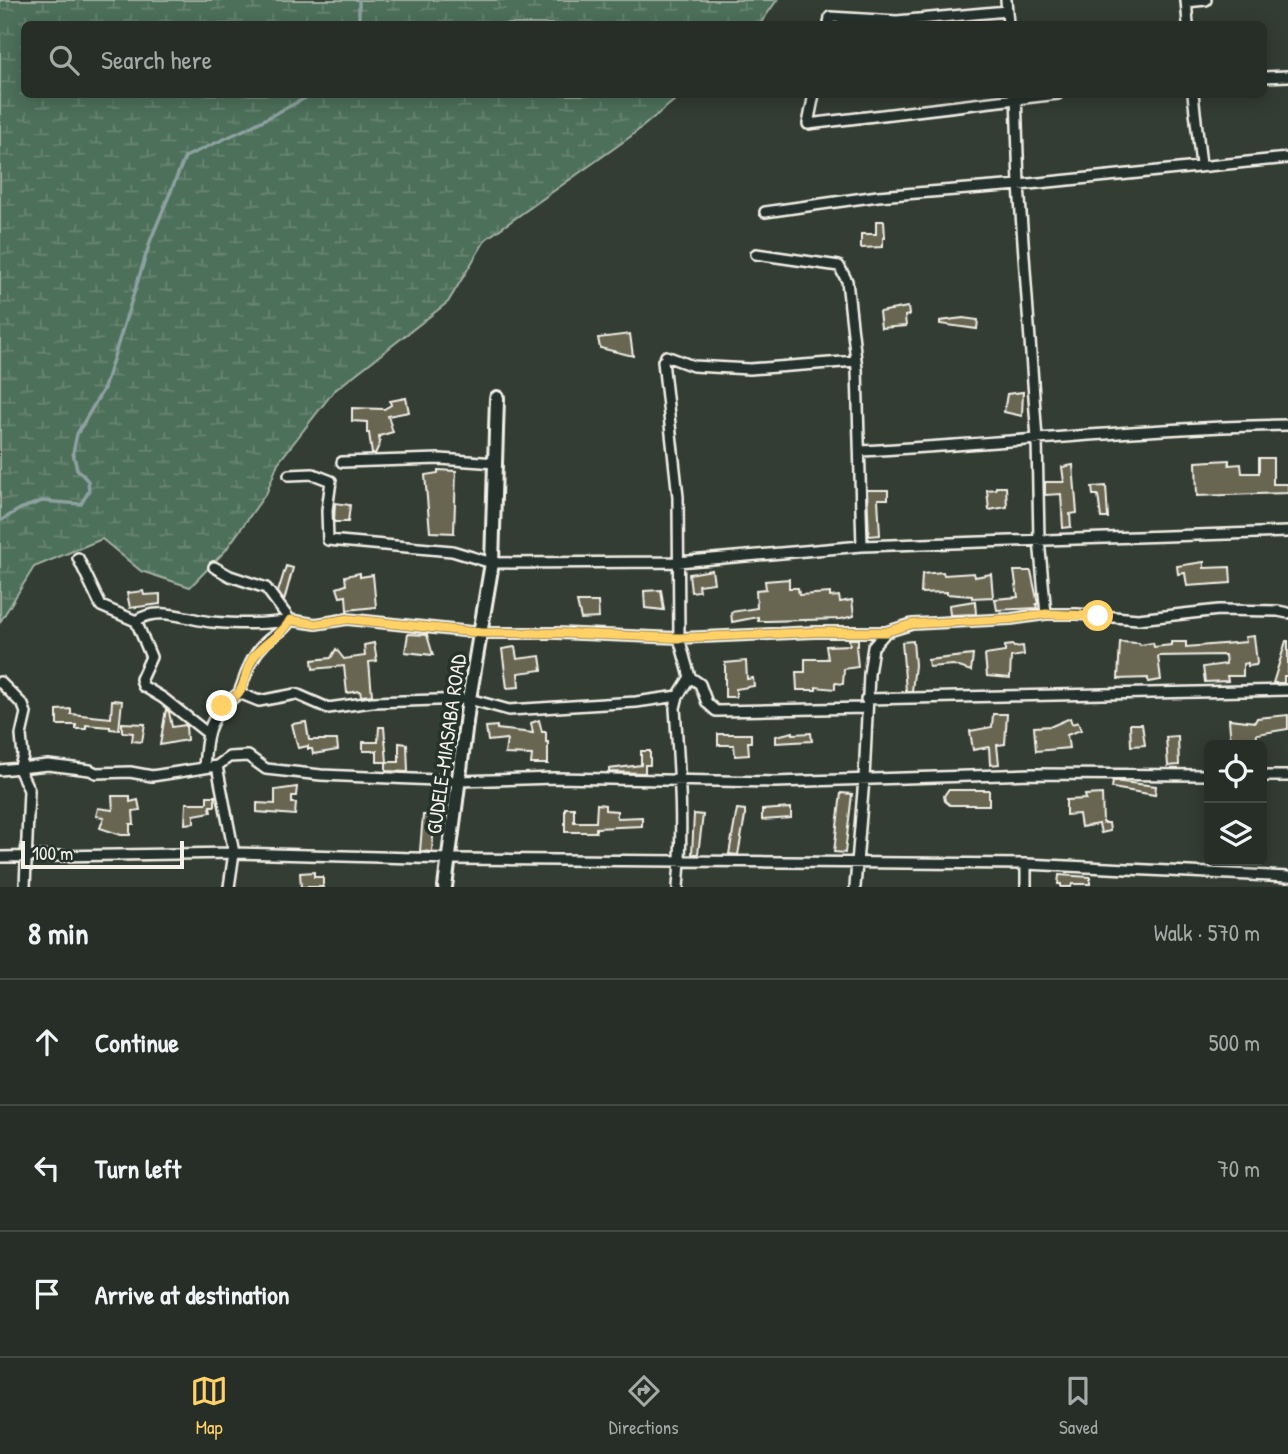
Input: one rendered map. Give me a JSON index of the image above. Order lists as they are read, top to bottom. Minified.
{"streets":{"street":["GUDELE-MIASABA ROAD"]},"scale_bar":"100 m","page":{"search":"Search here","scale":"100 m","heading":["8 min","Walk · 570 m"],"list":[["Continue","500 m"],["Turn left","70 m"],"Arrive at destination"],"nav":["Map","Directions","Saved"]}}
